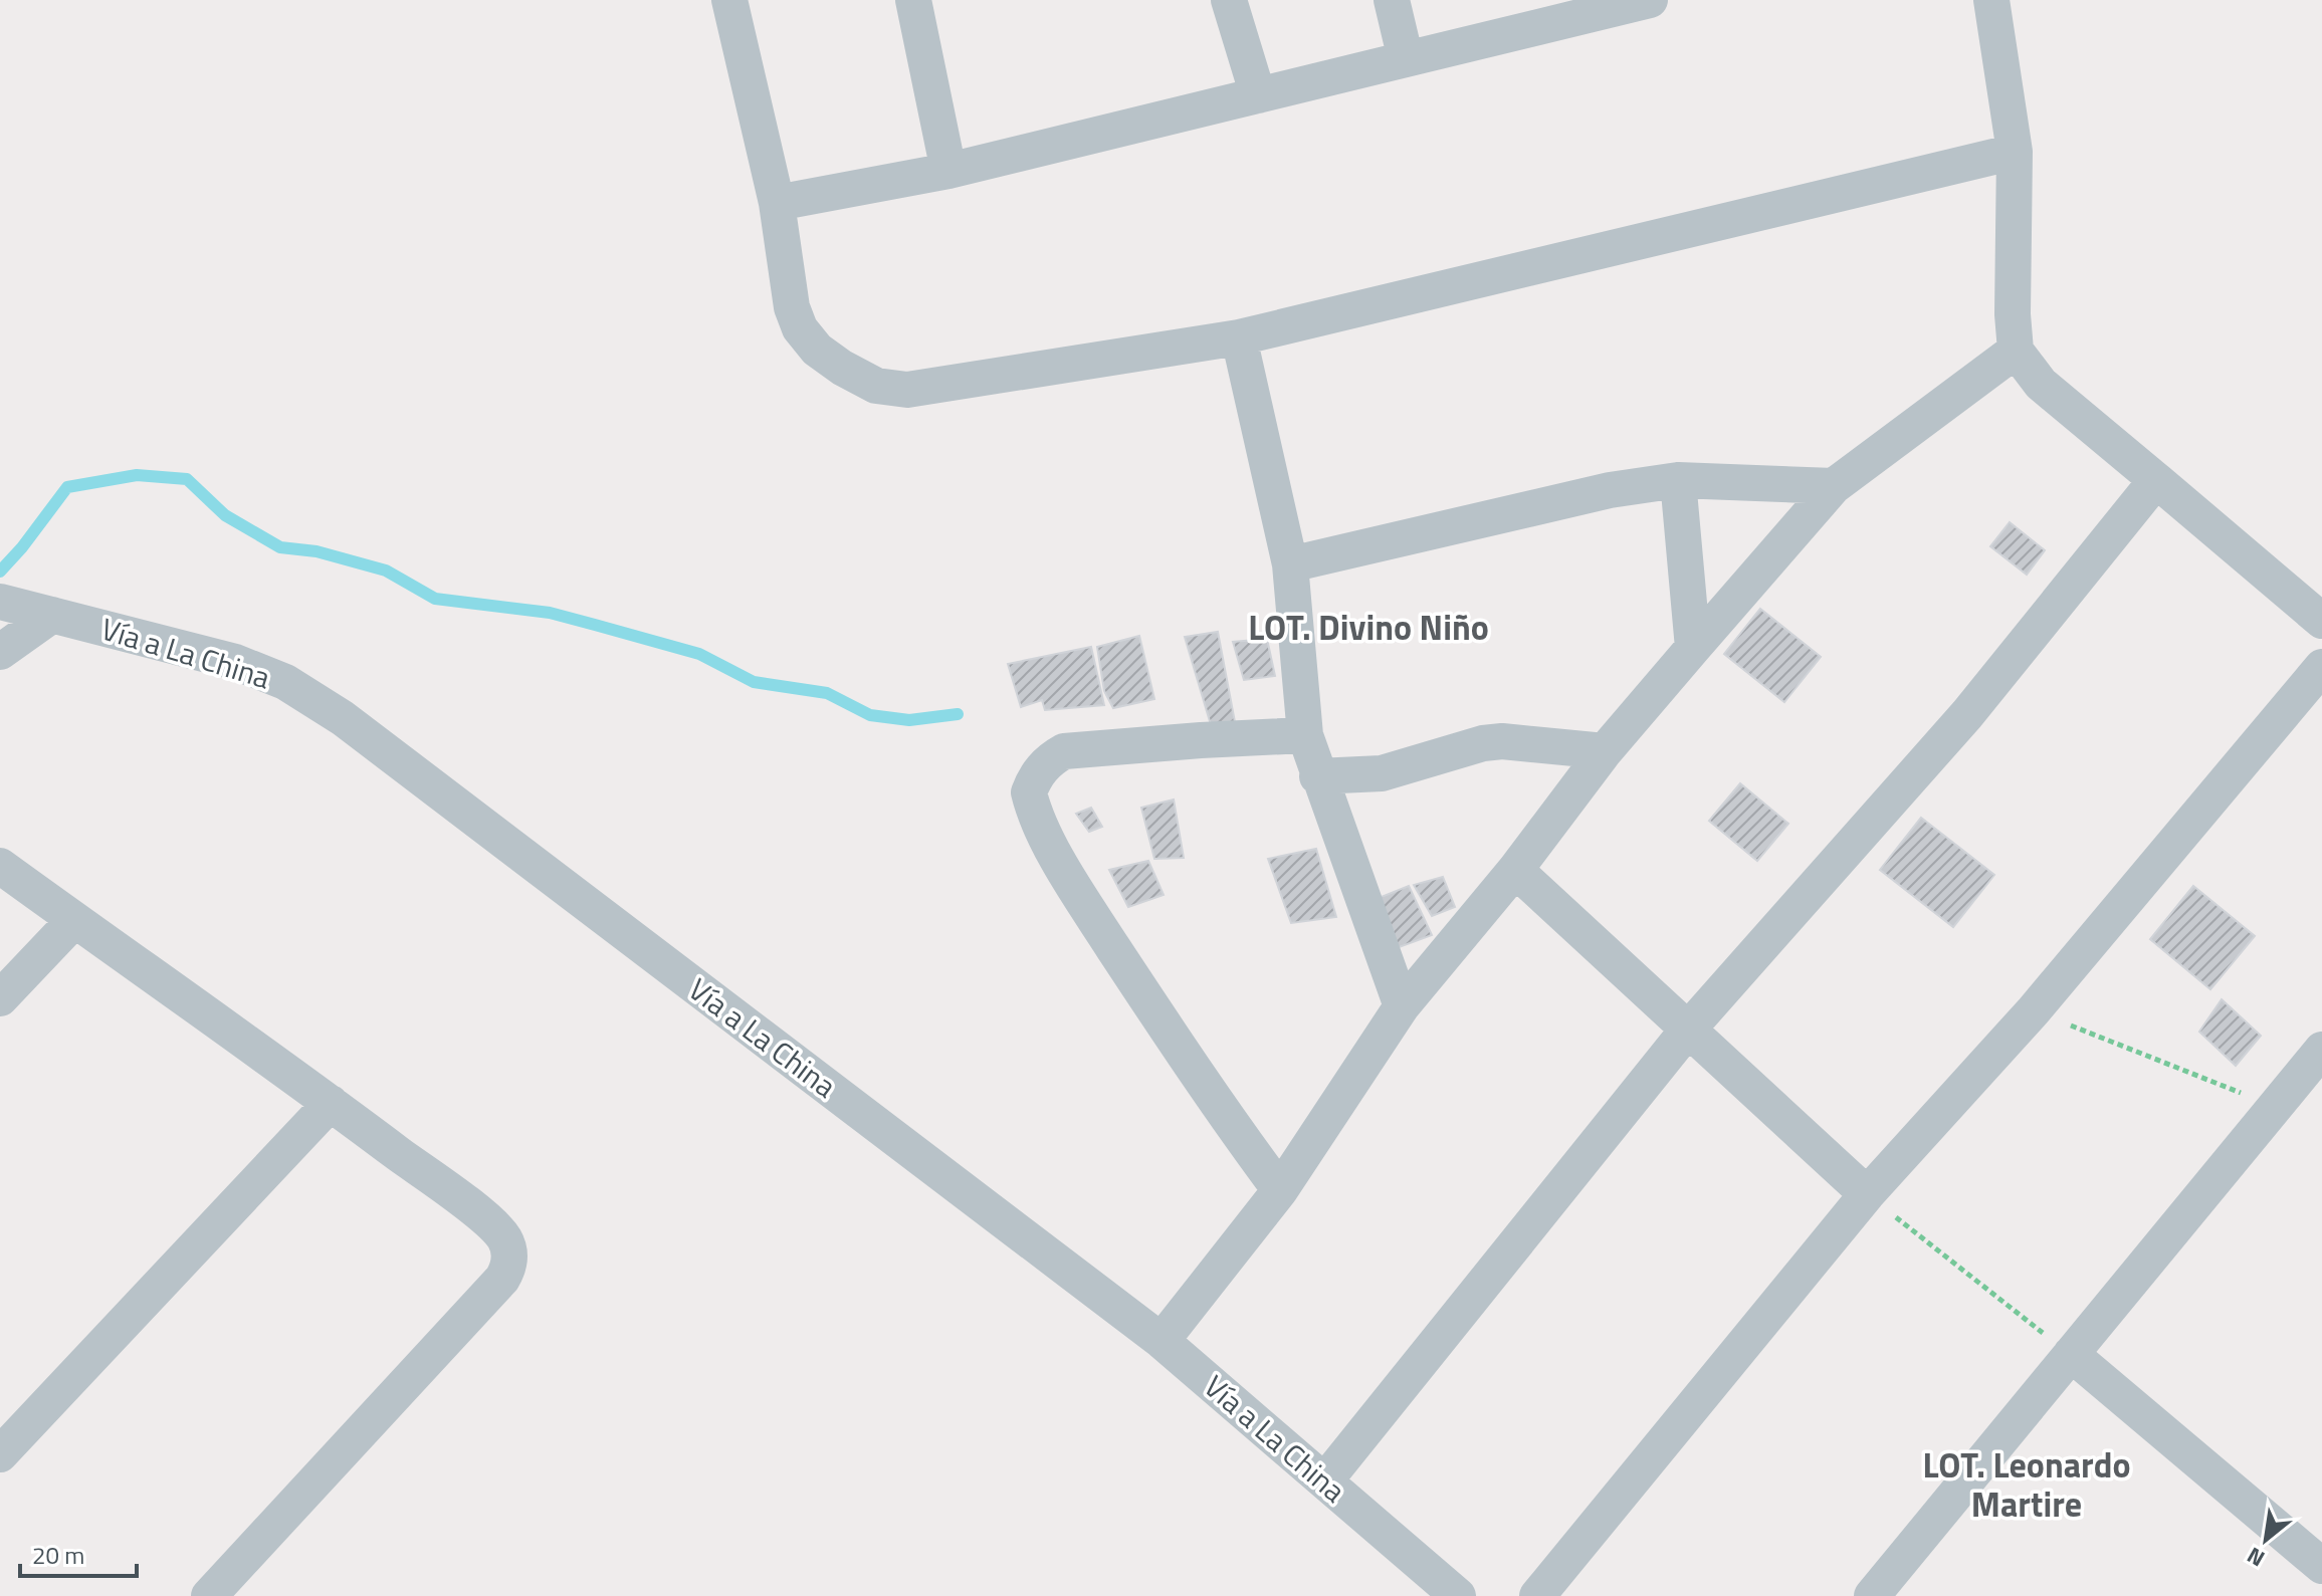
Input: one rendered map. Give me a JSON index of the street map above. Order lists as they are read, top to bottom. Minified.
{"streets":{"street":["Vía a La China"]},"districts":["LOT. Divino Niño","LOT. Leonardo Martire"],"scale_bar":"20 m","north":"bottom left"}
